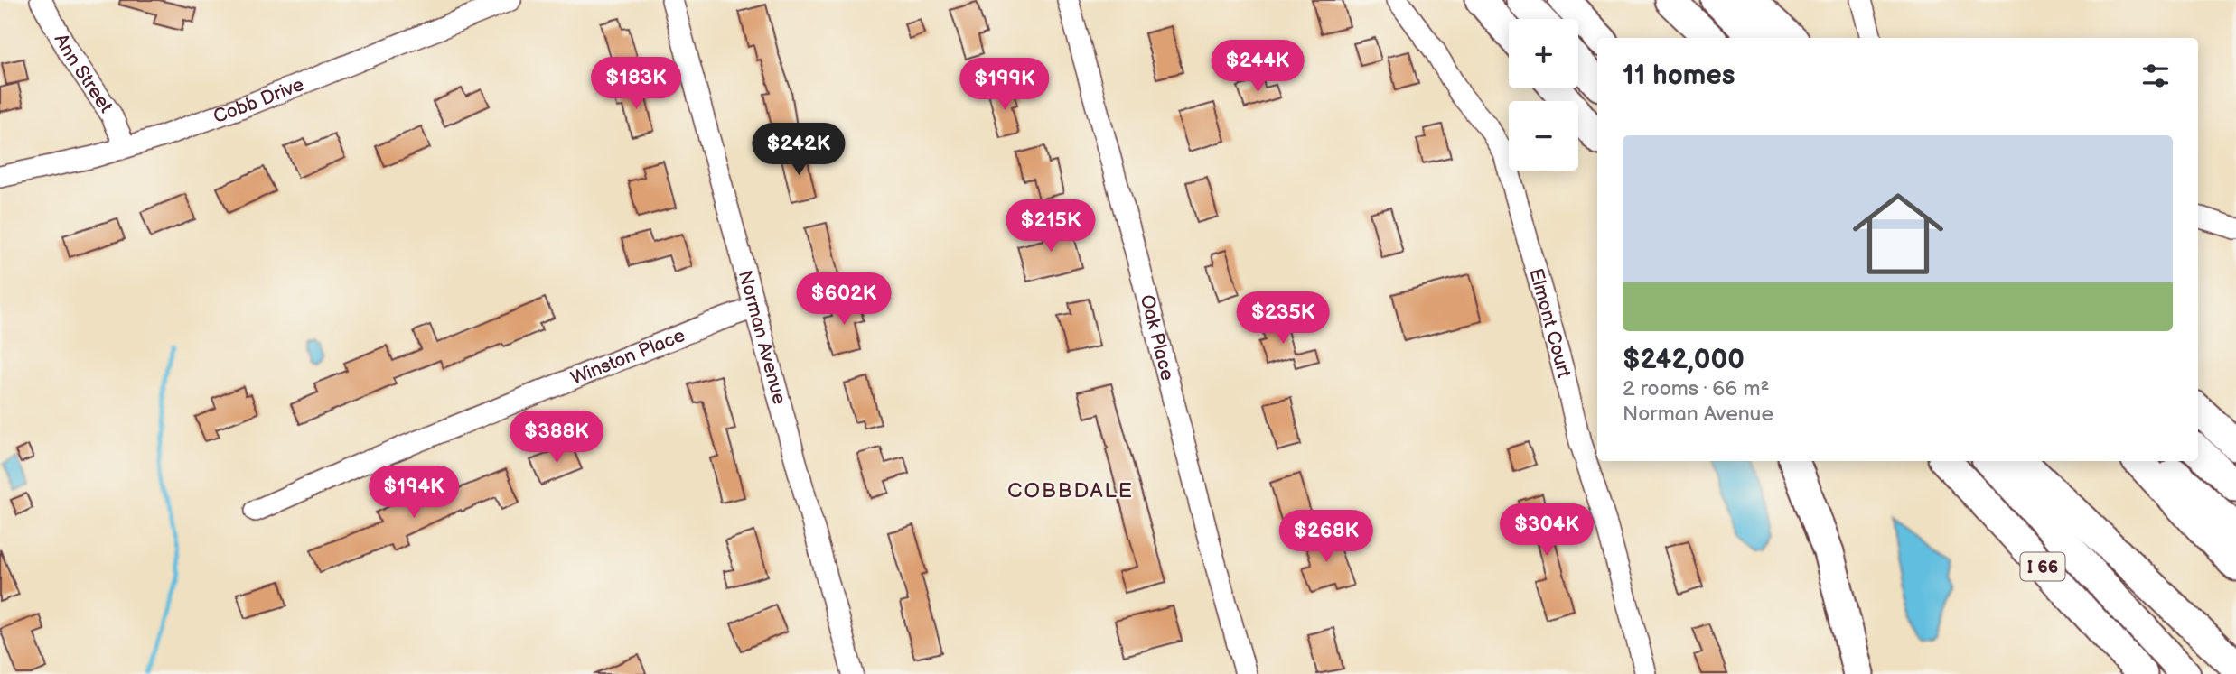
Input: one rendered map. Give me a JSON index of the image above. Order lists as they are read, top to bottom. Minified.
{"streets":{"highway":["I 66"],"street":["Ann Street","Cobb Drive","Elmont Court","Norman Avenue","Oak Place","Winston Place"]},"crossings":[["Ann Street","Cobb Drive"],["Norman Avenue","Winston Place"]],"districts":["COBBDALE"],"page":{"map_buttons":["+","−"],"heading":"11 homes","price":["$244K","$183K","$199K","$242K","$215K","$602K","$235K","$388K","$194K","$304K","$268K"],"list":[{"name":"$242,000","note":"2 rooms · 66 m² · Norman Avenue"}]}}
